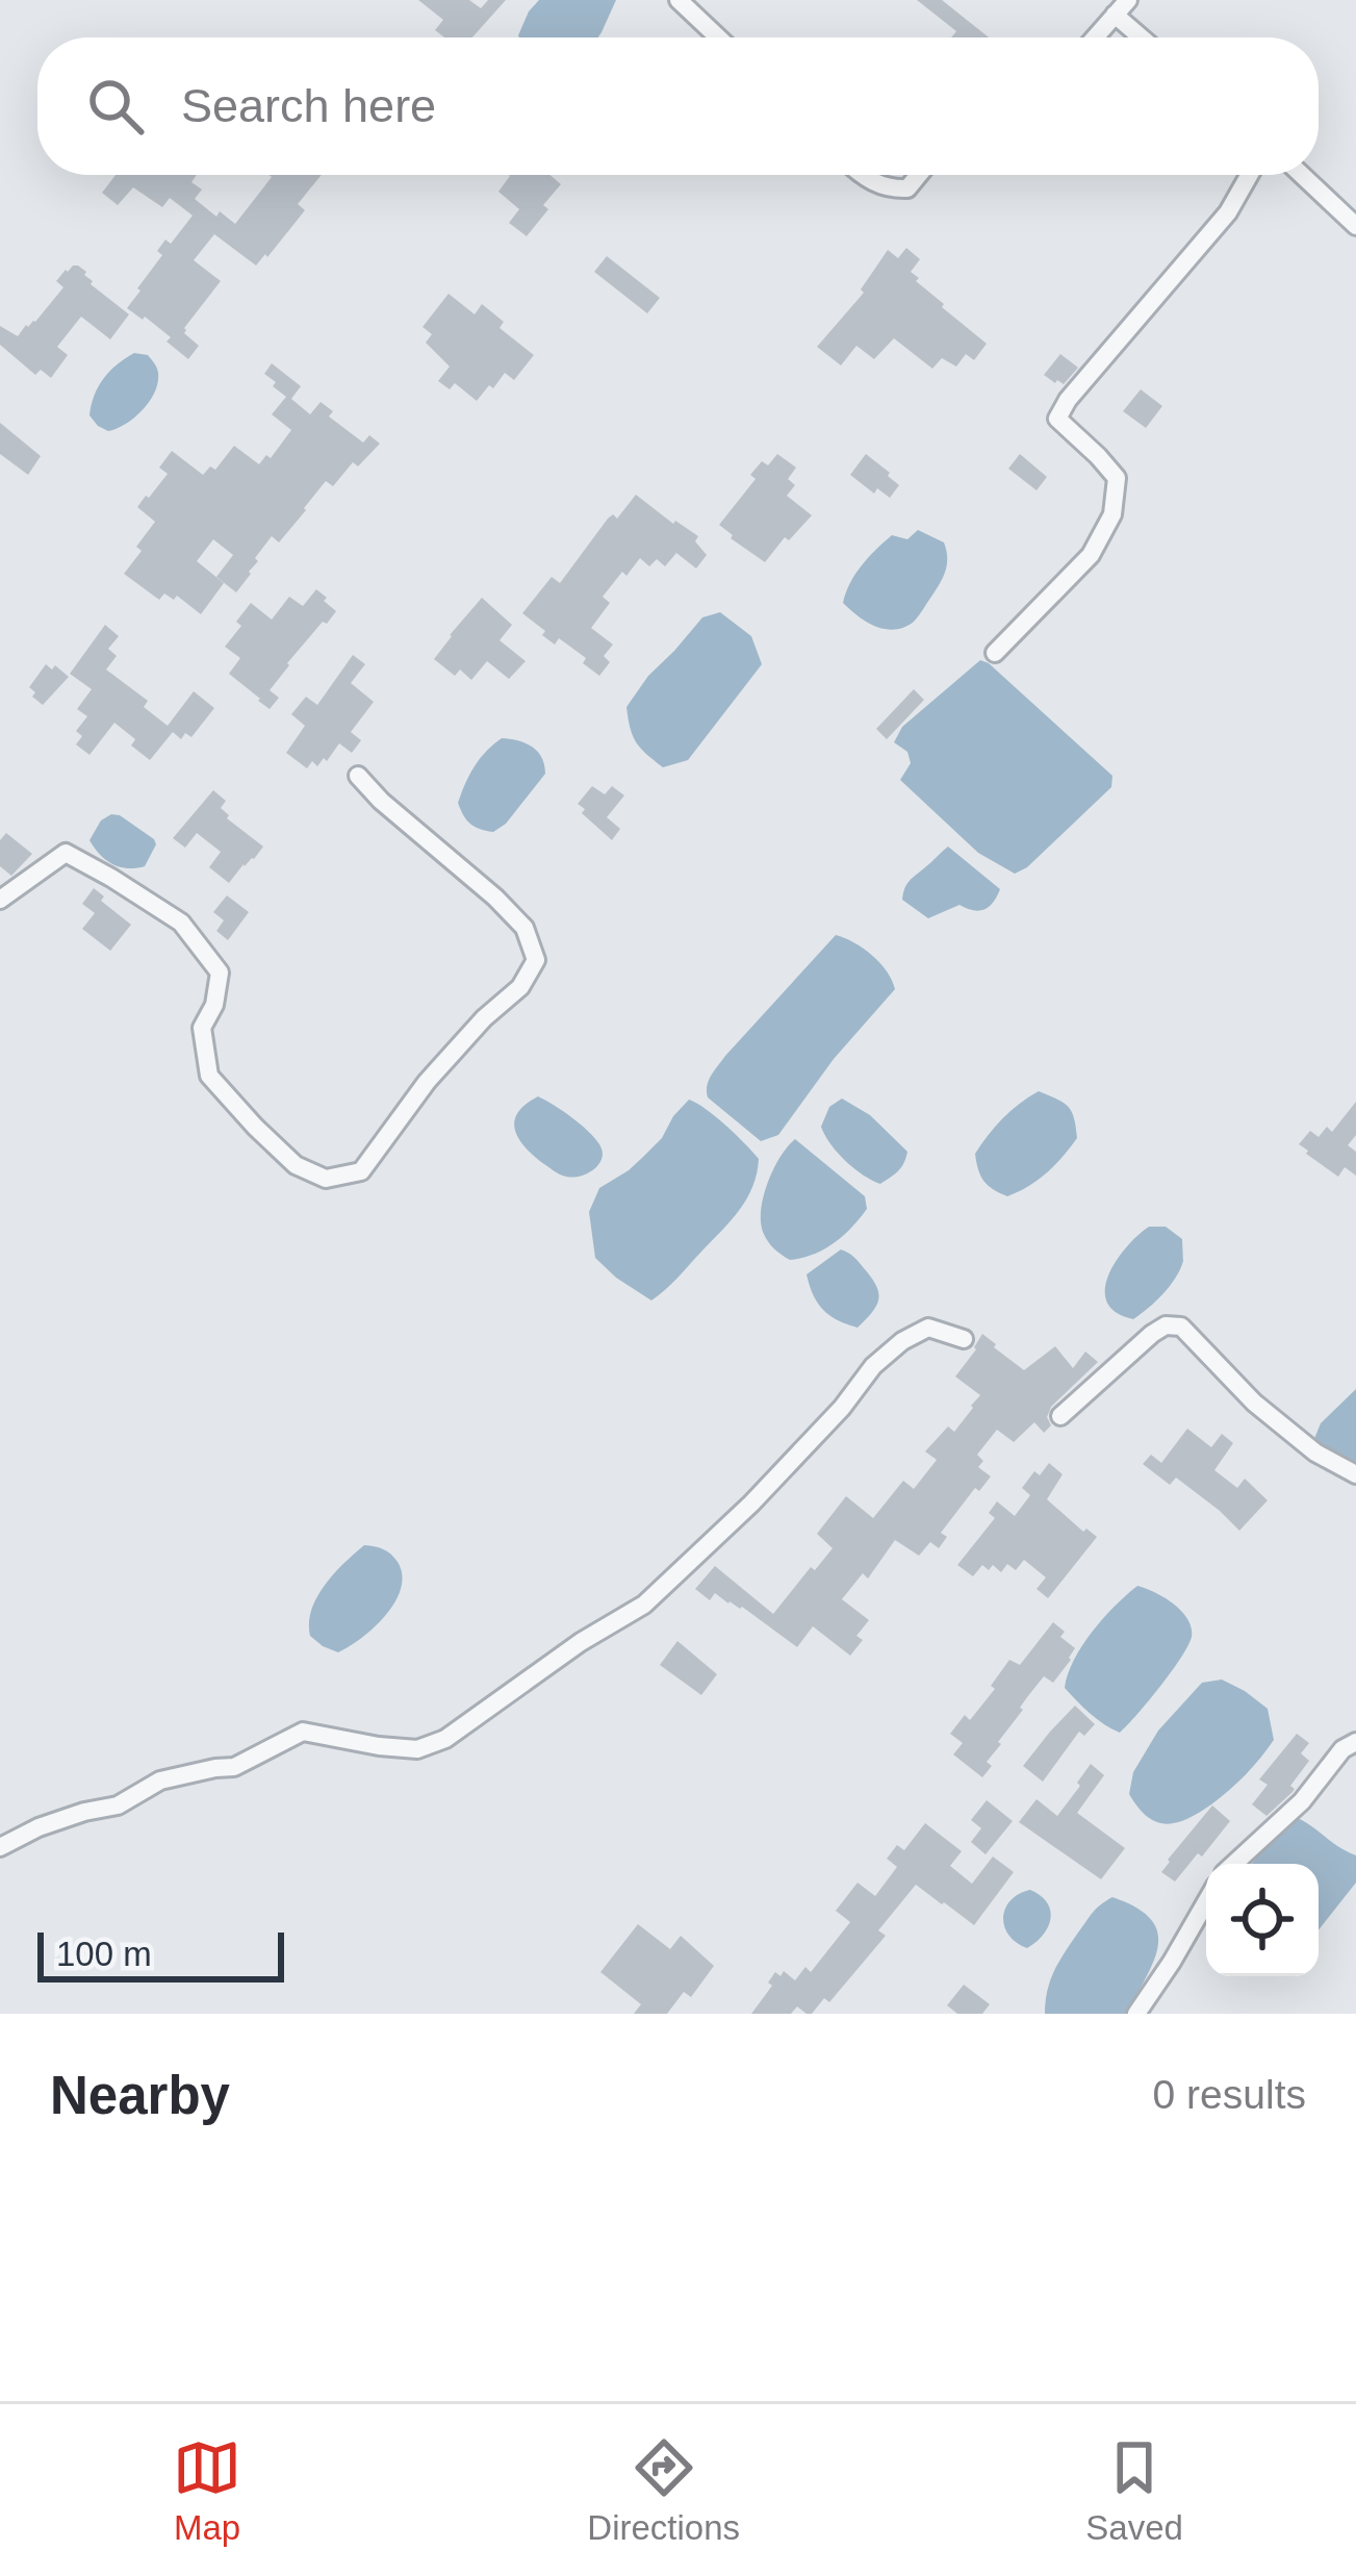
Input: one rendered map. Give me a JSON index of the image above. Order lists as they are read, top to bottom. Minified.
{"scale_bar":"100 m","page":{"search":"Search here","scale":"100 m","heading":["Nearby","0 results"],"nav":["Map","Directions","Saved"]}}
